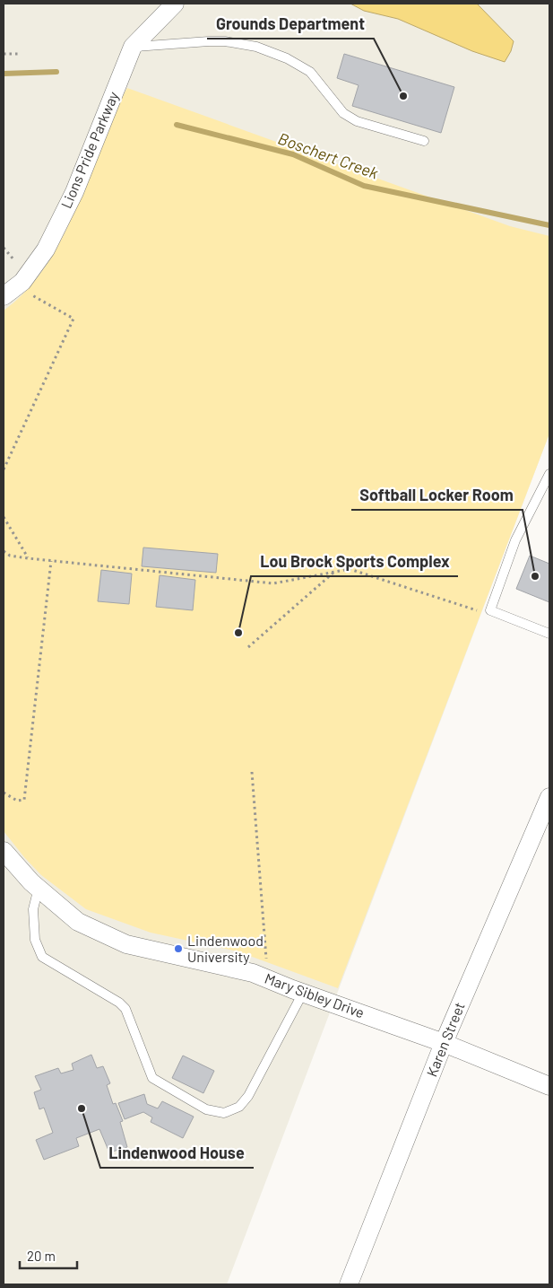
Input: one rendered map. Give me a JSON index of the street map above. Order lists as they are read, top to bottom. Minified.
{"streets":{"street":["Lions Pride Parkway","Mary Sibley Drive","Karen Street"]},"crossings":[["Mary Sibley Drive","Karen Street"]],"water":["Boschert Creek"],"places":["Grounds Department","Softball Locker Room","Lou Brock Sports Complex","Lindenwood University","Lindenwood House"],"scale_bar":"20 m"}
